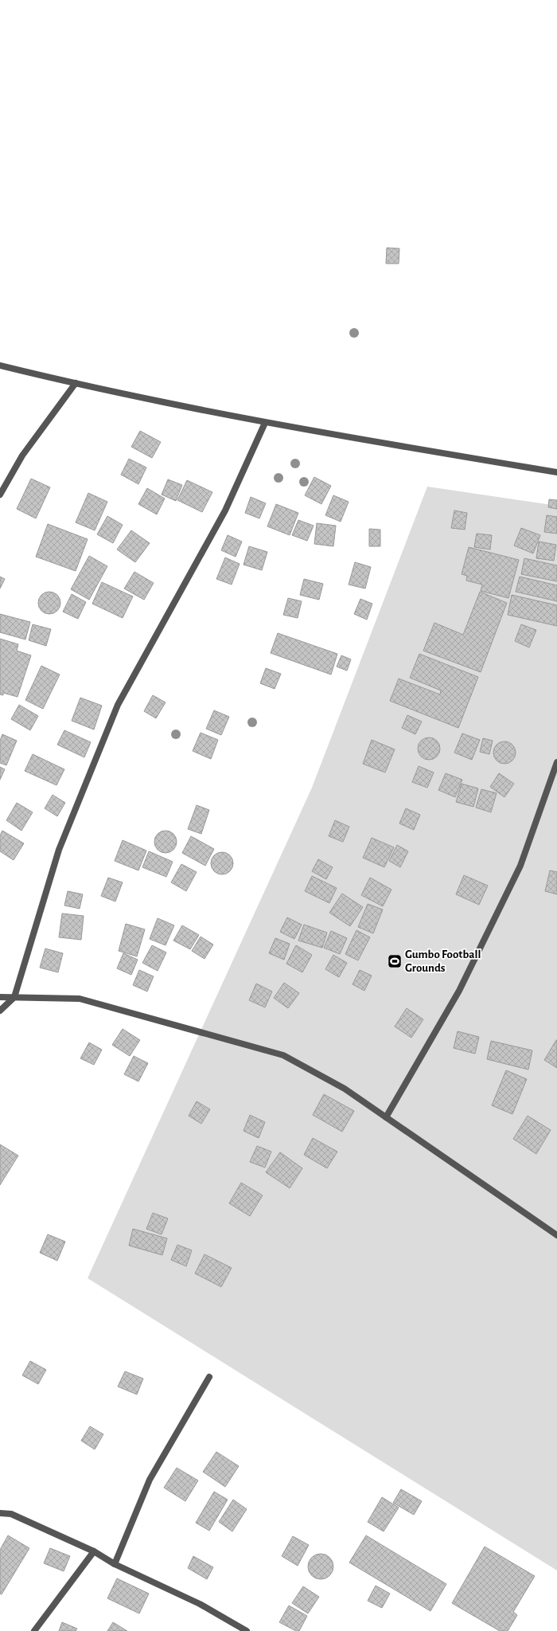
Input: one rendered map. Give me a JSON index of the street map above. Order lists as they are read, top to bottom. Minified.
{"places":{"sports":["Gumbo Football Grounds"]}}
